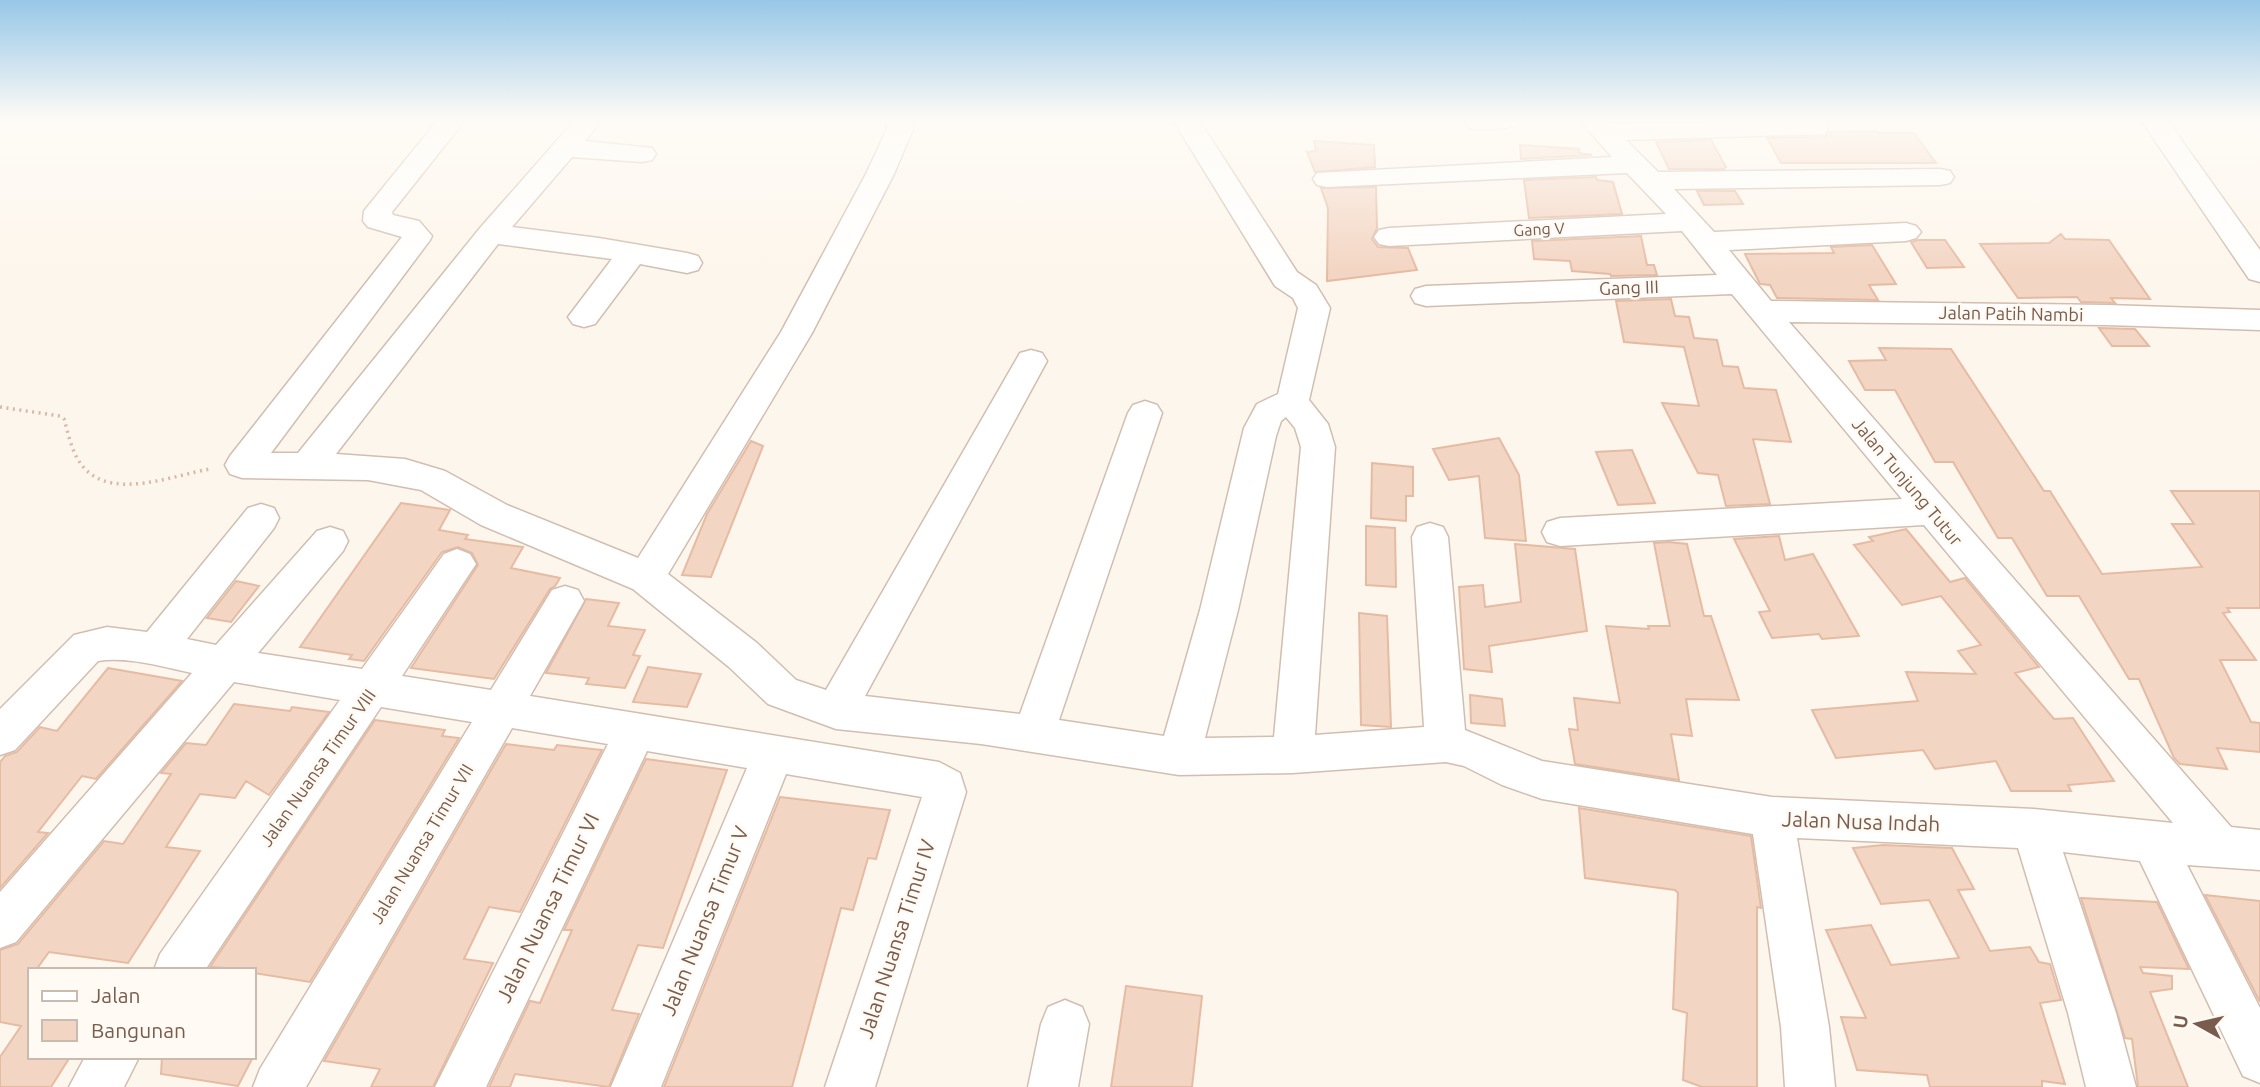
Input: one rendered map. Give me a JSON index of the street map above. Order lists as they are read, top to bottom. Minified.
{"streets":{"street":["Gang V","Gang III","Jalan Patih Nambi","Jalan Tunjung Tutur","Jalan Nuansa Timur VIII","Jalan Nusa Indah","Jalan Nuansa Timur VII","Jalan Nuansa Timur VI","Jalan Nuansa Timur V","Jalan Nuansa Timur IV"]},"crossings":[["Gang V","Jalan Tunjung Tutur"],["Gang III","Jalan Tunjung Tutur"],["Jalan Patih Nambi","Jalan Tunjung Tutur"],["Jalan Tunjung Tutur","Jalan Nusa Indah"],["Jalan Nuansa Timur V","Jalan Nuansa Timur IV"]],"legend":["Jalan","Bangunan"],"north":"left"}
